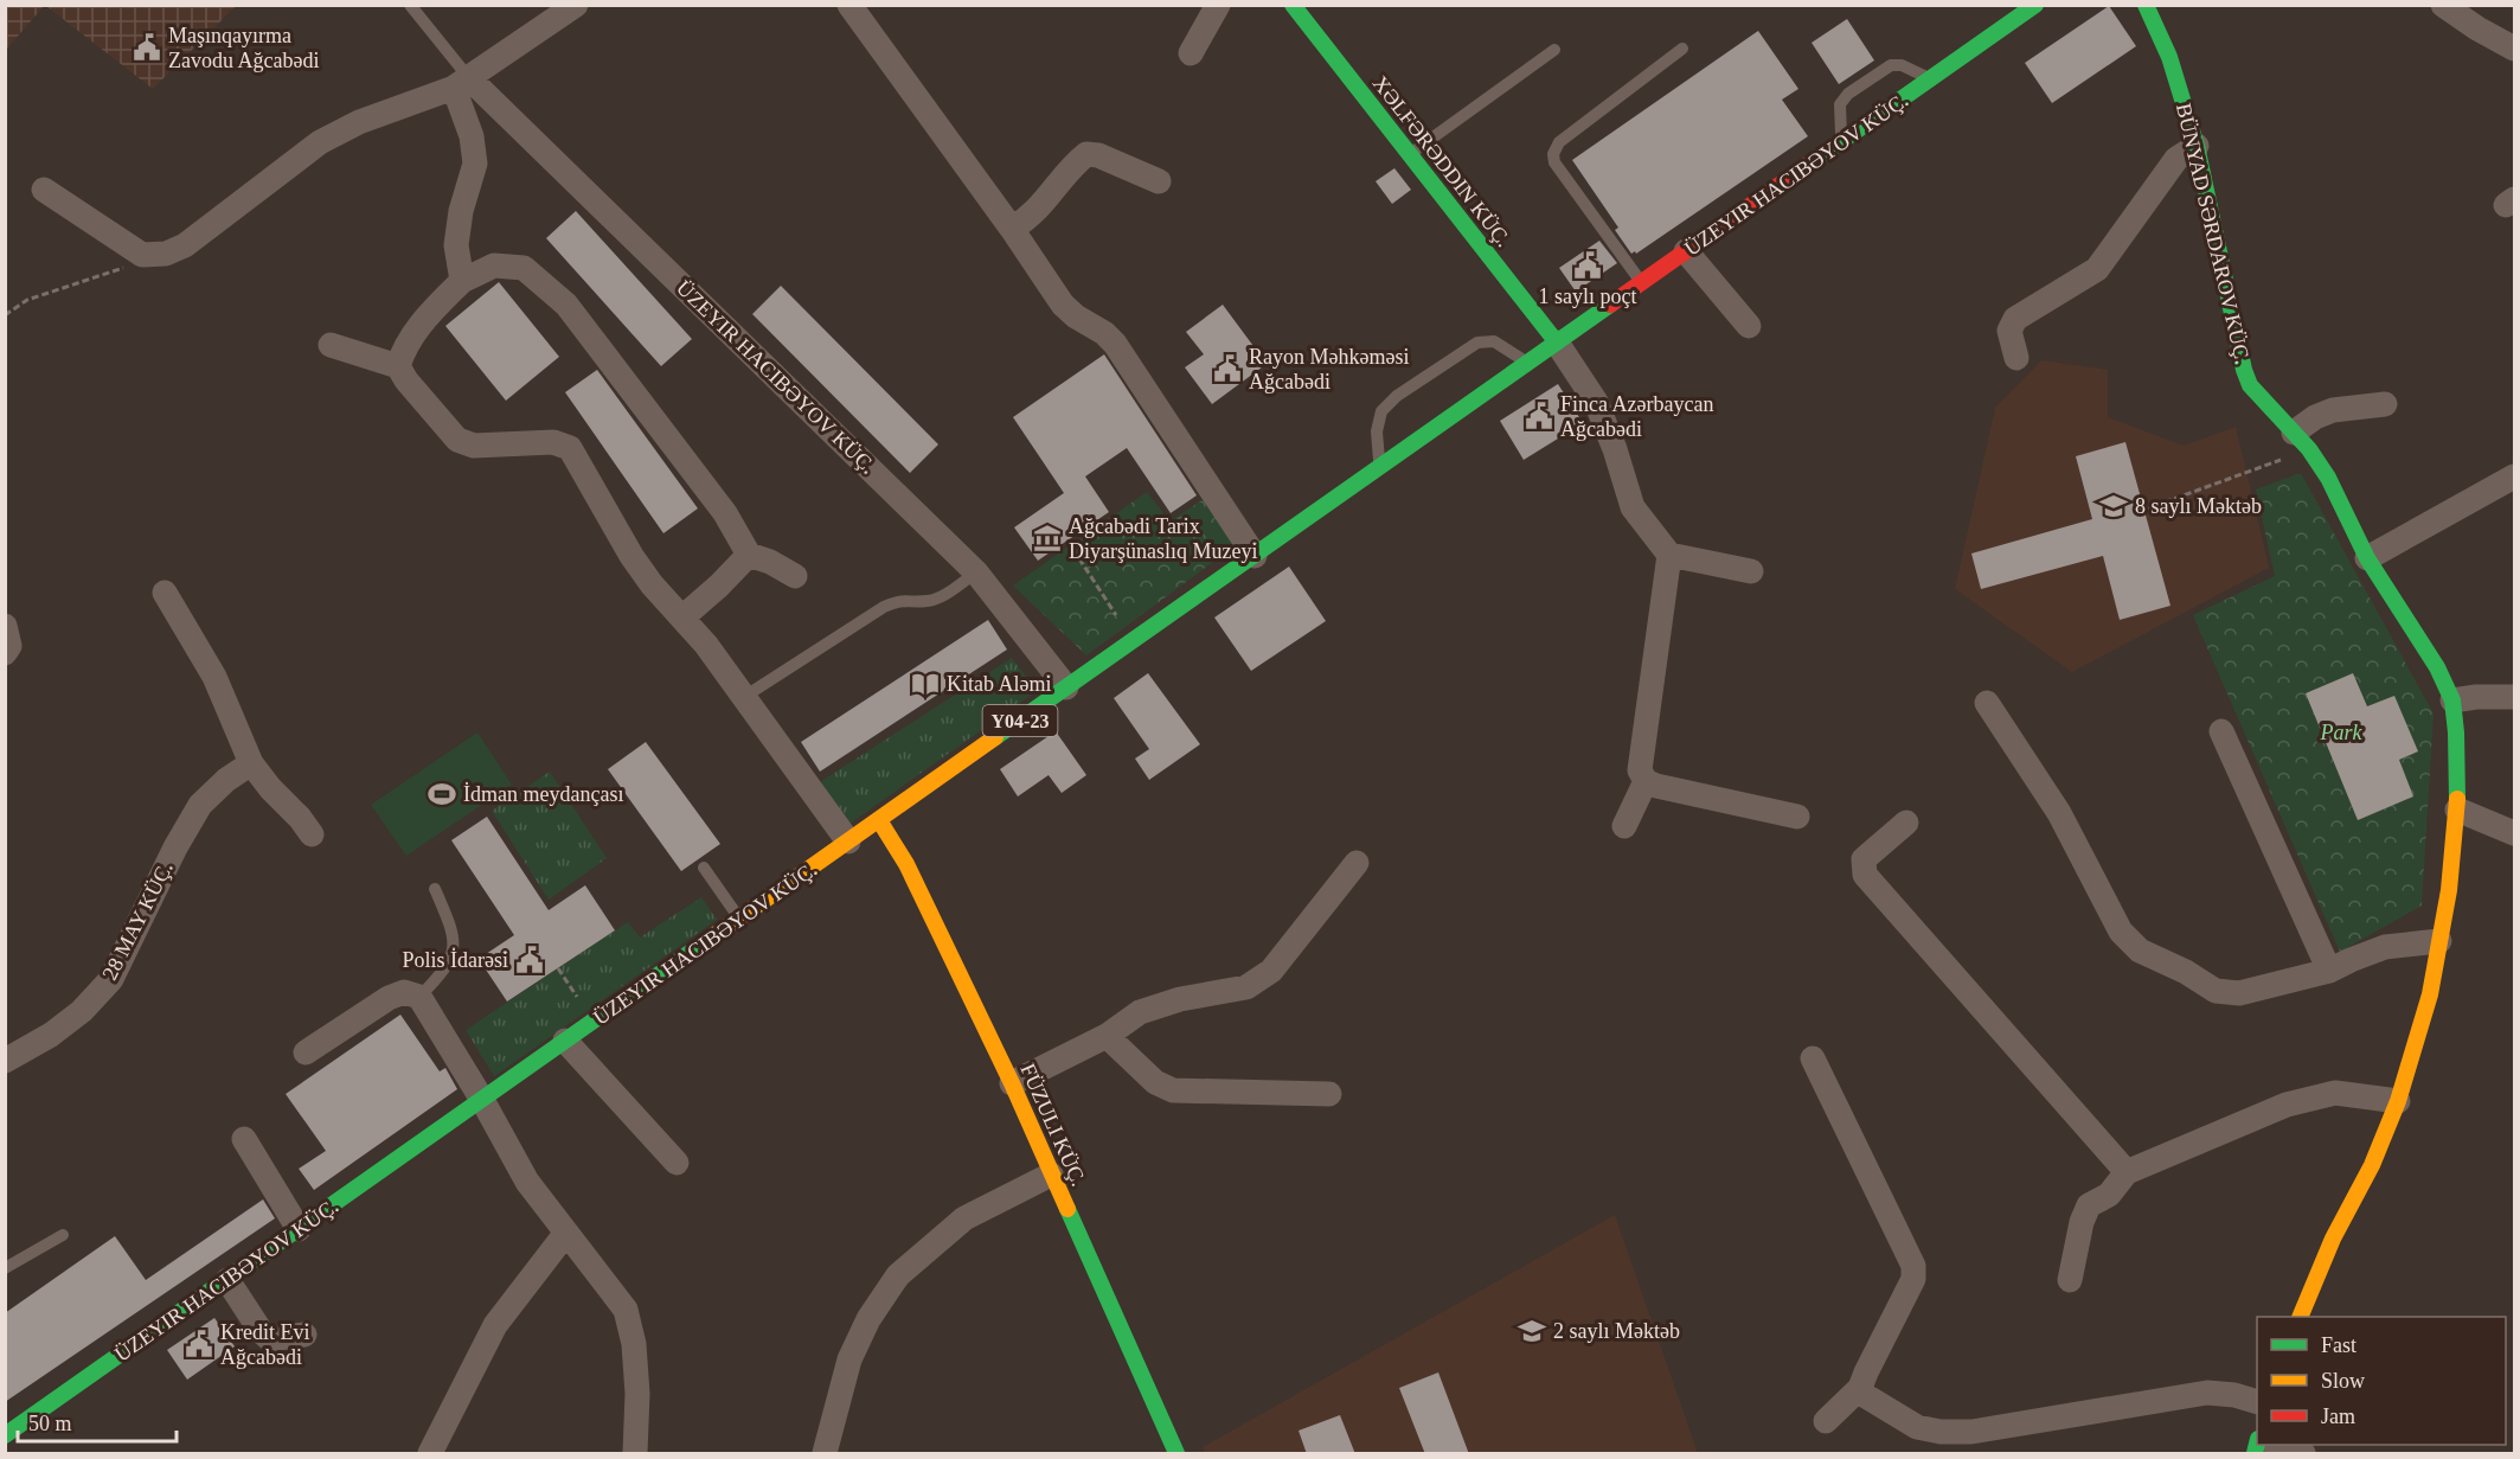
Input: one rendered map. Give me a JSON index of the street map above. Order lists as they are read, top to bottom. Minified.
{"streets":{"street":["XƏLFƏRƏDDIN KÜÇ.","BÜNYAD SƏRDAROV KÜÇ.","Y04-23","28 MAY KÜÇ.","FÜZULI KÜÇ."]},"crossings":[["XƏLFƏRƏDDIN KÜÇ.","Y04-23"],["Y04-23","FÜZULI KÜÇ."]],"parks":["Park"],"places":{"public building":["Maşınqayırma Zavodu Ağcabədi","1 saylı poçt","Rayon Məhkəməsi Ağcabədi","Finca Azərbaycan Ağcabədi","Polis İdarəsi","Kredit Evi Ağcabədi"],"school or university":["8 saylı Məktəb","2 saylı Məktəb"],"museum":["Ağcabədi Tarix Diyarşünaslıq Muzeyi"],"library":["Kitab Aləmi"],"sports":["İdman meydançası"]},"legend":["Fast","Slow","Jam"],"scale_bar":"50 m"}
